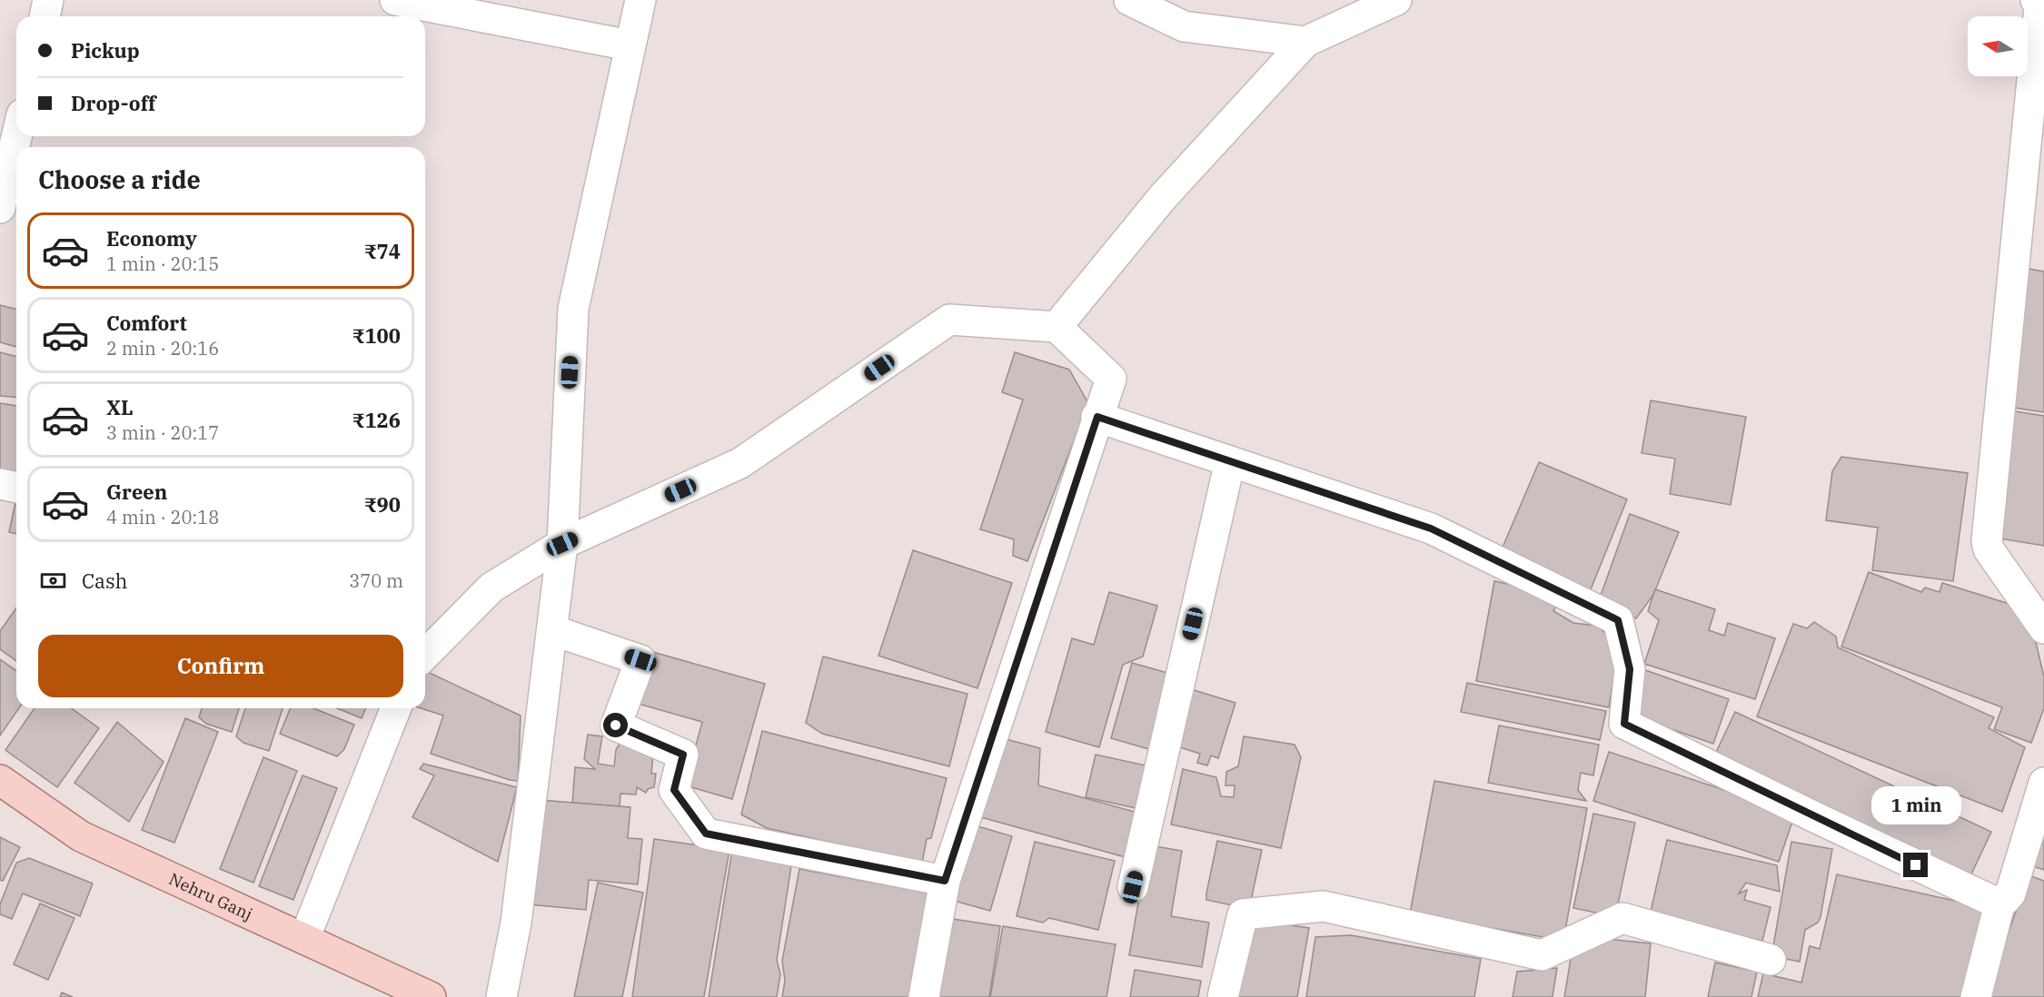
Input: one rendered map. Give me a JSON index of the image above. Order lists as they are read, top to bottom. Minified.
{"streets":{"main road":["Nehru Ganj"]},"north":"left","page":{"banner":["Pickup","Drop-off"],"heading":"Choose a ride","list":[{"name":"Economy","note":"1 min · 20:15","value":"₹74"},{"name":"Comfort","note":"2 min · 20:16","value":"₹100"},{"name":"XL","note":"3 min · 20:17","value":"₹126"},{"name":"Green","note":"4 min · 20:18","value":"₹90"}],"pay":["Cash","370 m"],"buttons":"Confirm","bubble":"1 min"}}
